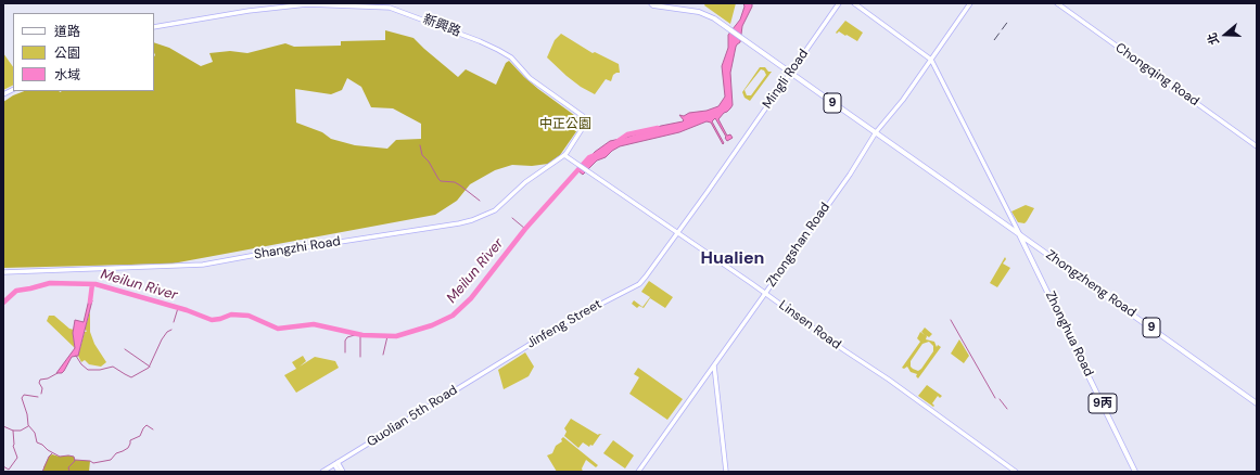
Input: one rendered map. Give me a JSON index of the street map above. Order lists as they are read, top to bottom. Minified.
{"streets":{"main road":["9","Zhongzheng Road","9丙"],"street":["新興路","Chongqing Road","Mingli Road","Zhongshan Road","Shangzhi Road","Jinfeng Street","Linsen Road","Guolian 5th Road"]},"crossings":[["新興路","Shangzhi Road"],["新興路","Linsen Road"],["Mingli Road","9"],["Mingli Road","Jinfeng Street"],["Mingli Road","Linsen Road"],["9","Zhongshan Road"],["9","Zhongzheng Road"],["Zhongshan Road","Zhongzheng Road"],["Zhongshan Road","Linsen Road"],["Shangzhi Road","Linsen Road"],["Zhongzheng Road","9丙"],["Jinfeng Street","Linsen Road"],["Jinfeng Street","Guolian 5th Road"]],"districts":["Hualien"],"water":["Meilun River"],"parks":["中正公園"],"legend":["道路","公園","水域"],"north":"left"}
